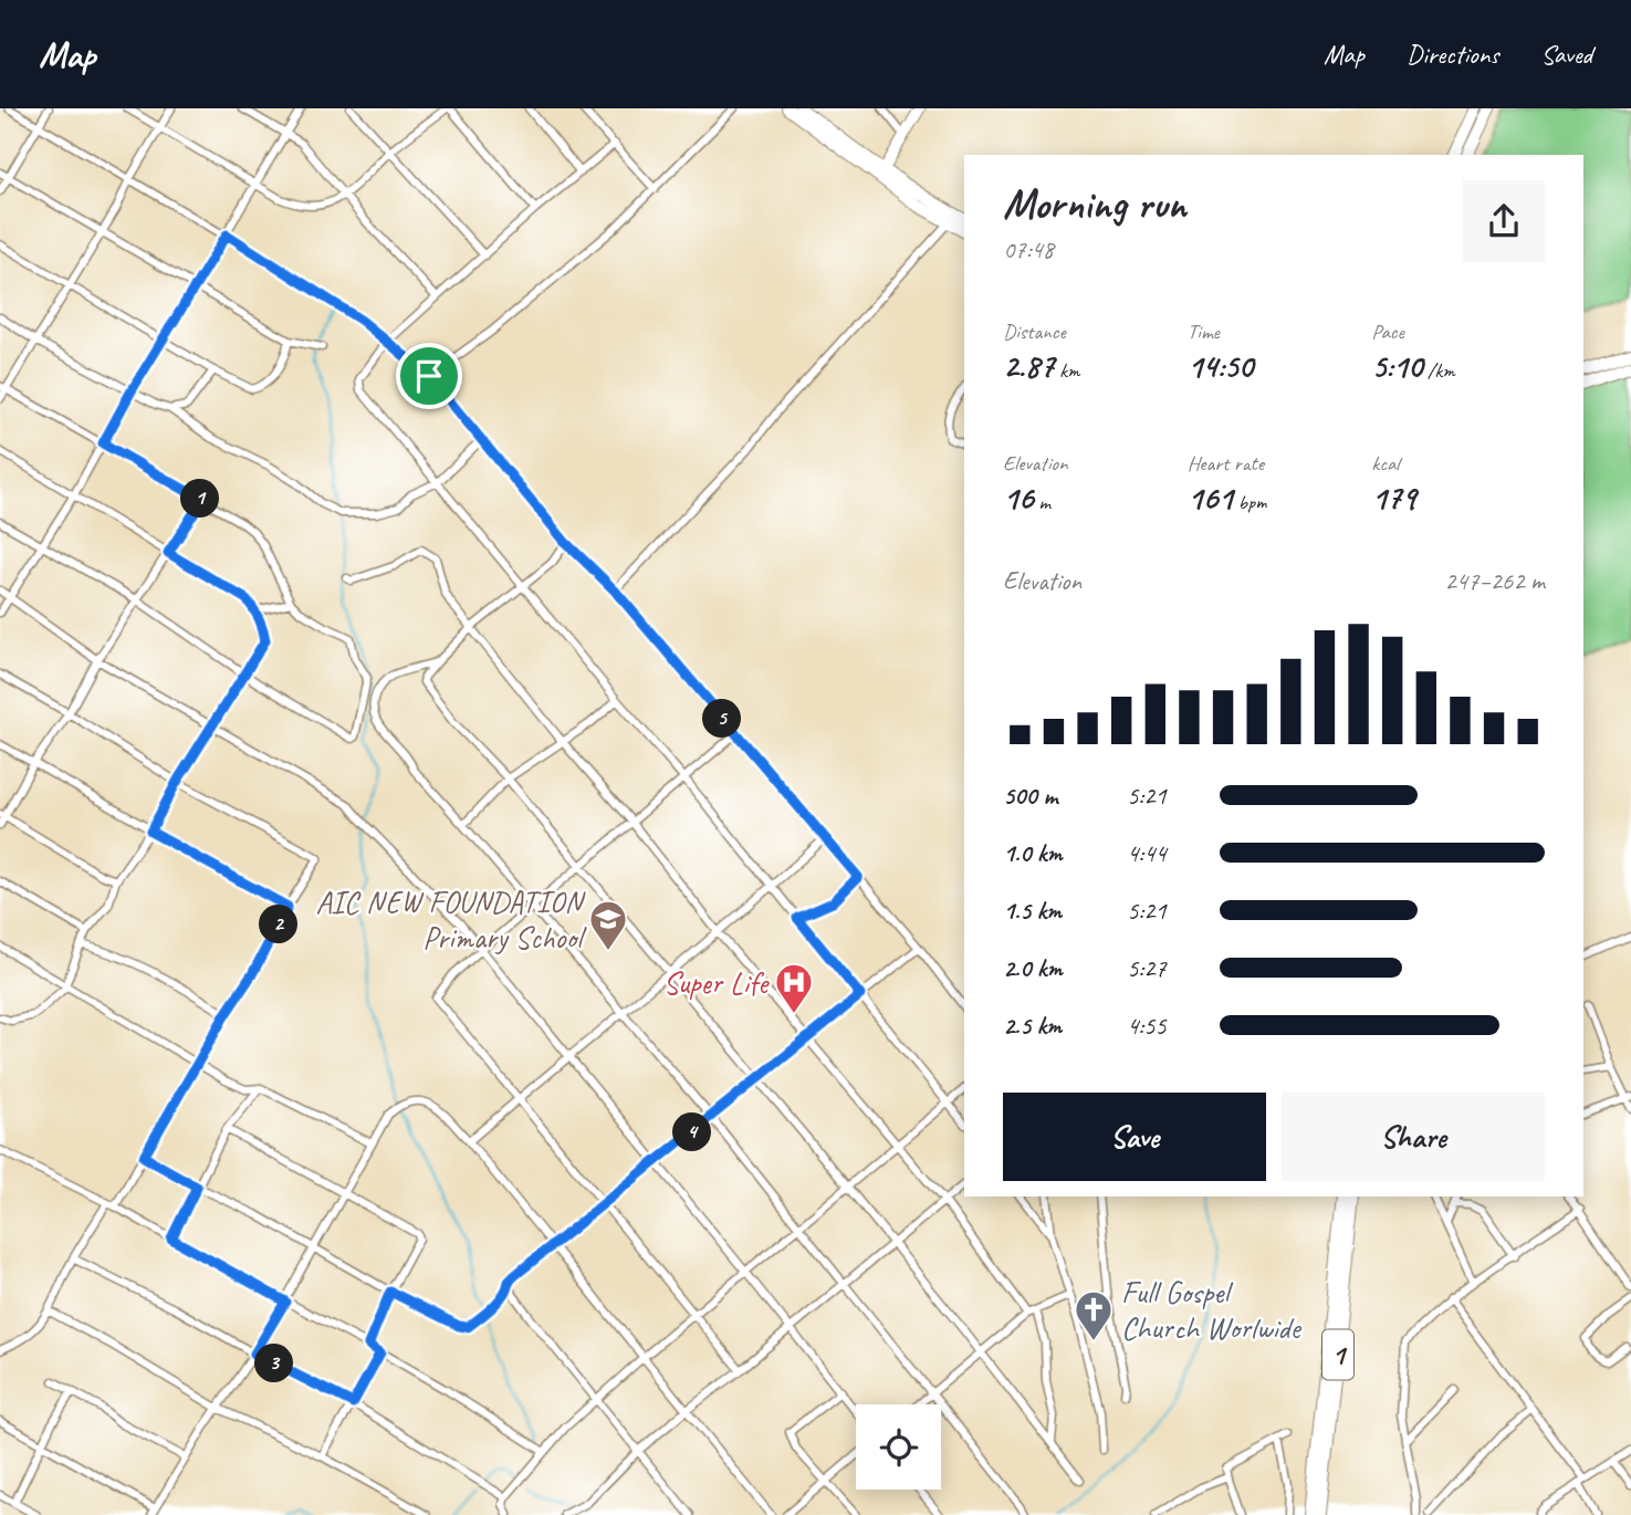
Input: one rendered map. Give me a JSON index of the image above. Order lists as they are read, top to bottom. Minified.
{"streets":{"main road":["1"]},"places":{"school or university":["AIC NEW FOUNDATION Primary School"],"hospital":["Super Life"],"church":["Full Gospel Church Worlwide"]},"page":{"header":"Map","nav":["Map","Directions","Saved"],"heading":["Morning run","07:48"],"stats":[["Distance","2.87 km"],["Time","14:50"],["Pace","5:10 /km"],["Elevation","16 m"],["Heart rate","161 bpm"],["kcal","179"]],"pins":["1","5","2","4","3"],"chart":["Elevation","247–262 m"],"list":[{"name":"500 m","note":"5:21"},{"name":"1.0 km","note":"4:44"},{"name":"1.5 km","note":"5:21"},{"name":"2.0 km","note":"5:27"},{"name":"2.5 km","note":"4:55"}],"buttons":["Save","Share"]}}
